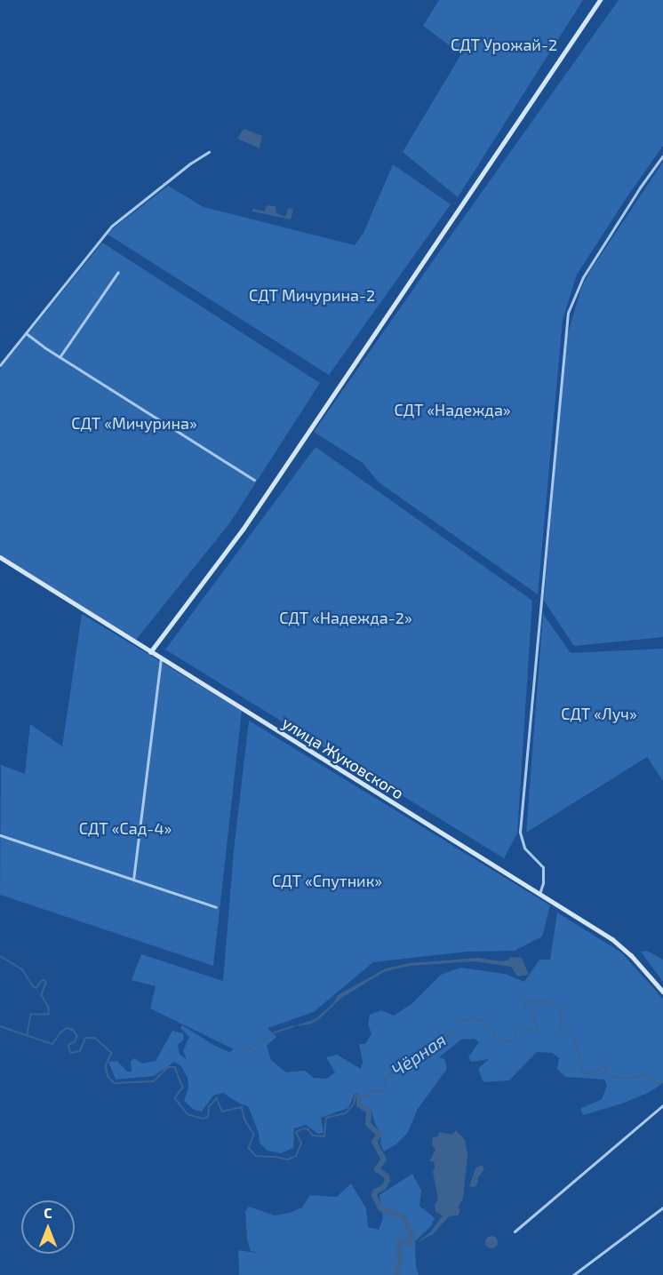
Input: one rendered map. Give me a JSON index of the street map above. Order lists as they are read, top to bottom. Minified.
{"streets":{"main road":["улица Жуковского"]},"water":["Чёрная"],"parks":["СДТ Урожай-2","СДТ Мичурина-2","СДТ «Надежда»","СДТ «Мичурина»","СДТ «Надежда-2»","СДТ «Луч»","СДТ «Сад-4»","СДТ «Спутник»"],"north":"top"}
